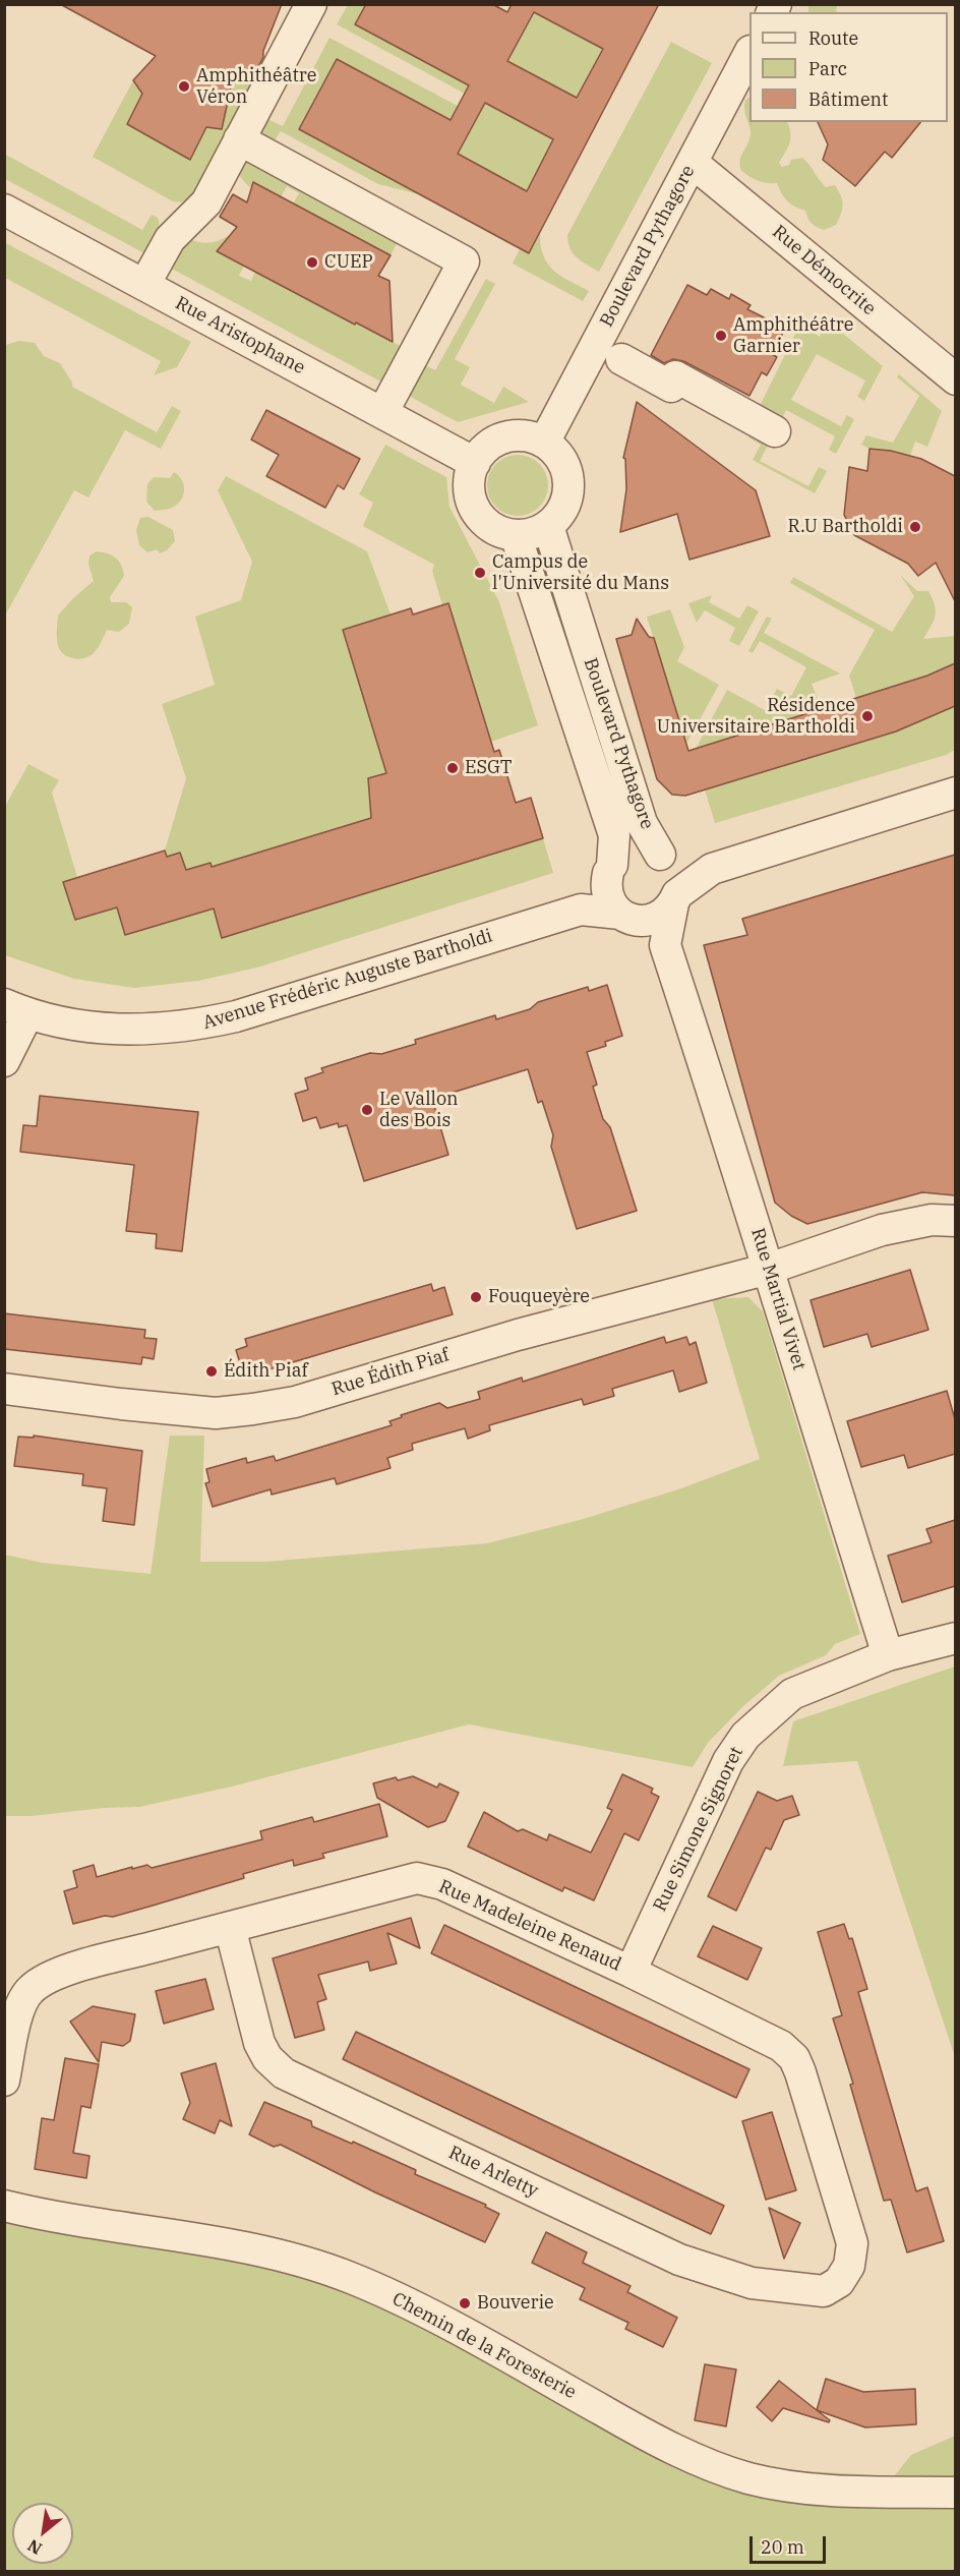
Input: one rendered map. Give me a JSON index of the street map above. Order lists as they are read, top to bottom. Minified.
{"streets":{"street":["Boulevard Pythagore","Rue Démocrite","Rue Aristophane","Avenue Frédéric Auguste Bartholdi","Rue Martial Vivet","Rue Édith Piaf","Rue Simone Signoret","Rue Madeleine Renaud","Rue Arletty","Chemin de la Foresterie"]},"crossings":[["Boulevard Pythagore","Rue Démocrite"],["Boulevard Pythagore","Rue Aristophane"],["Boulevard Pythagore","Avenue Frédéric Auguste Bartholdi"],["Boulevard Pythagore","Rue Martial Vivet"],["Avenue Frédéric Auguste Bartholdi","Rue Martial Vivet"],["Rue Martial Vivet","Rue Édith Piaf"],["Rue Martial Vivet","Rue Simone Signoret"],["Rue Simone Signoret","Rue Madeleine Renaud"],["Rue Madeleine Renaud","Rue Arletty"]],"places":["Amphithéâtre Véron","CUEP","Amphithéâtre Garnier","R.U Bartholdi","Campus de l'Université du Mans","Résidence Universitaire Bartholdi","ESGT","Le Vallon des Bois","Fouqueyère","Édith Piaf","Bouverie"],"legend":["Route","Parc","Bâtiment"],"scale_bar":"20 m","north":"bottom left"}
